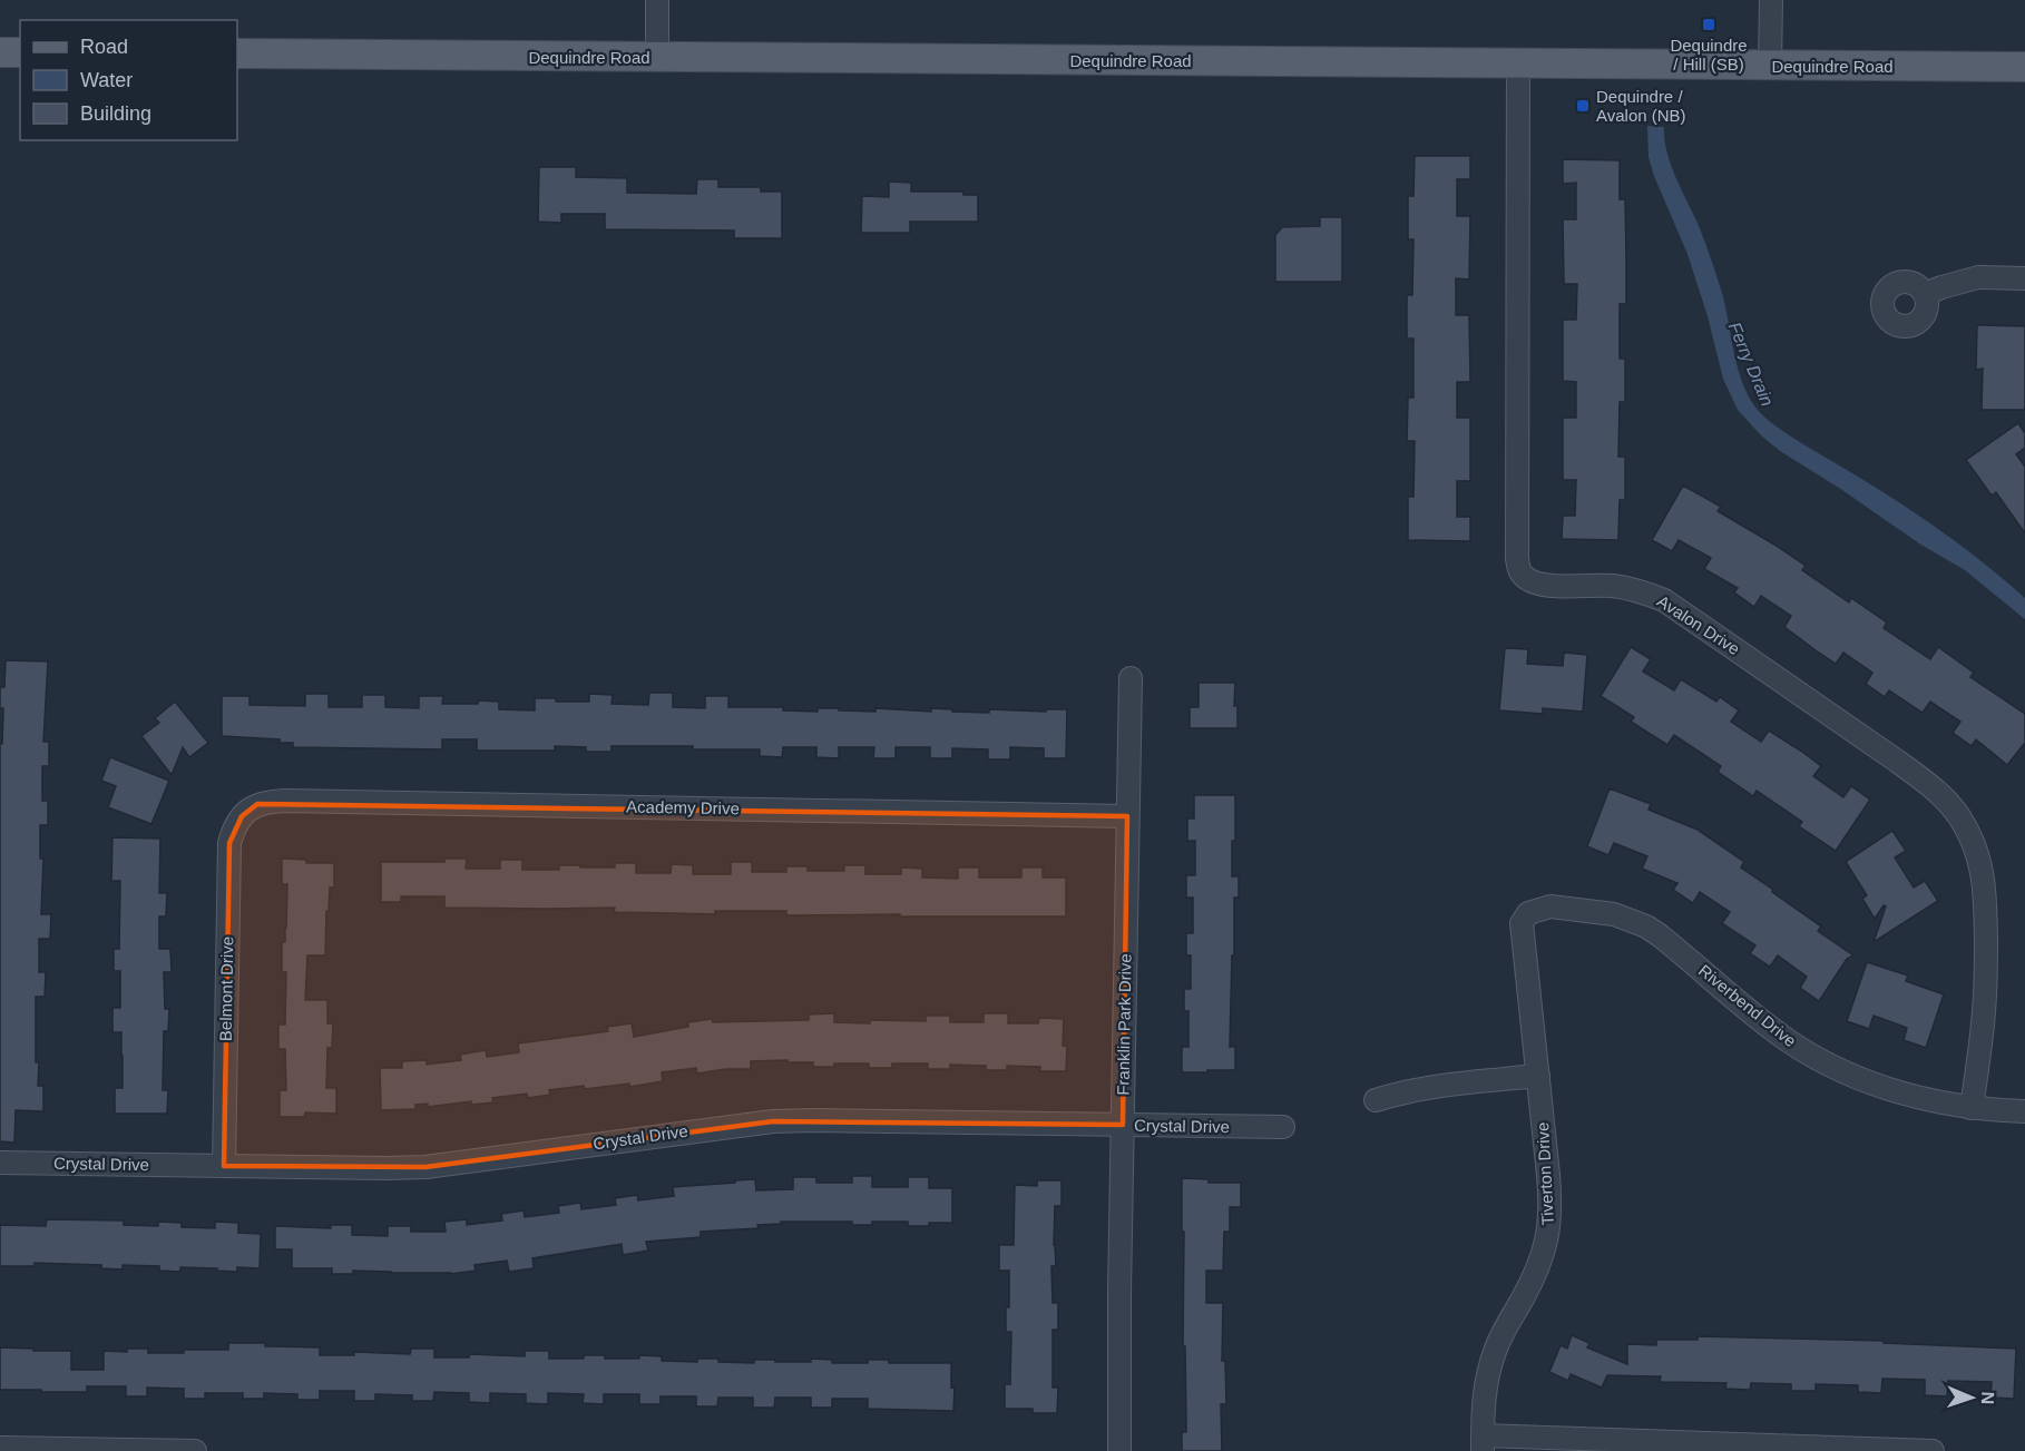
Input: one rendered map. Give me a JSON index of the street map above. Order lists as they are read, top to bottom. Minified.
{"streets":{"main road":["Dequindre Road"],"street":["Avalon Drive","Academy Drive","Belmont Drive","Riverbend Drive","Franklin Park Drive","Crystal Drive","Tiverton Drive"]},"crossings":[["Dequindre Road","Avalon Drive"],["Avalon Drive","Riverbend Drive"],["Academy Drive","Belmont Drive"],["Academy Drive","Franklin Park Drive"],["Belmont Drive","Crystal Drive"],["Riverbend Drive","Tiverton Drive"],["Franklin Park Drive","Crystal Drive"]],"water":["Ferry Drain"],"places":{"transit":["Dequindre / Hill (SB)","Dequindre / Avalon (NB)"]},"legend":["Road","Water","Building"],"north":"right"}
